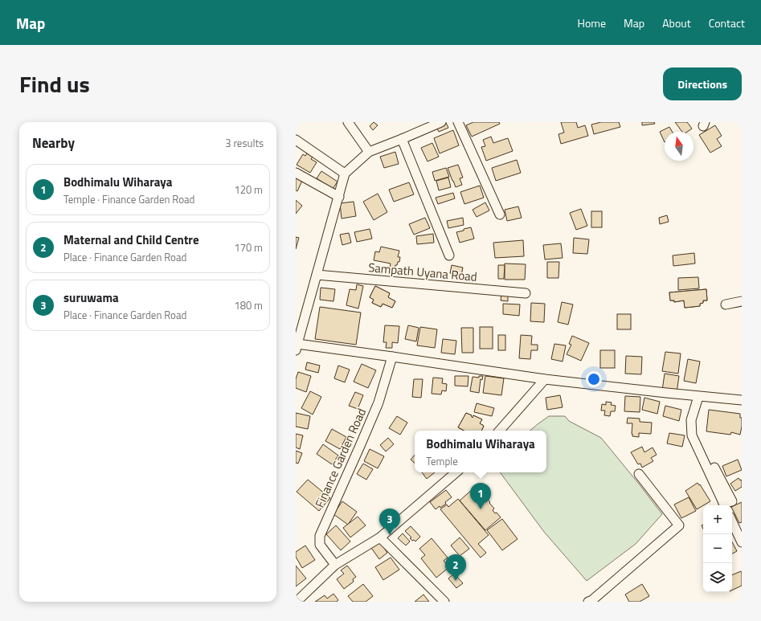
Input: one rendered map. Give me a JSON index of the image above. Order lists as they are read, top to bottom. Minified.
{"streets":{"street":["Sampath Uyana Road","Finance Garden Road"]},"north":"top","page":{"header":"Map","nav":["Home","Map","About","Contact"],"title":"Find us","buttons":"Directions","heading":["Nearby","3 results"],"list":[{"mark":"1","name":"Bodhimalu Wiharaya","note":"Temple · Finance Garden Road","value":"120 m"},{"mark":"2","name":"Maternal and Child Centre","note":"Place · Finance Garden Road","value":"170 m"},{"mark":"3","name":"suruwama","note":"Place · Finance Garden Road","value":"180 m"}],"popup":["Bodhimalu Wiharaya","Temple"],"pins":["1","3","2"],"map_buttons":["+","−"]}}
